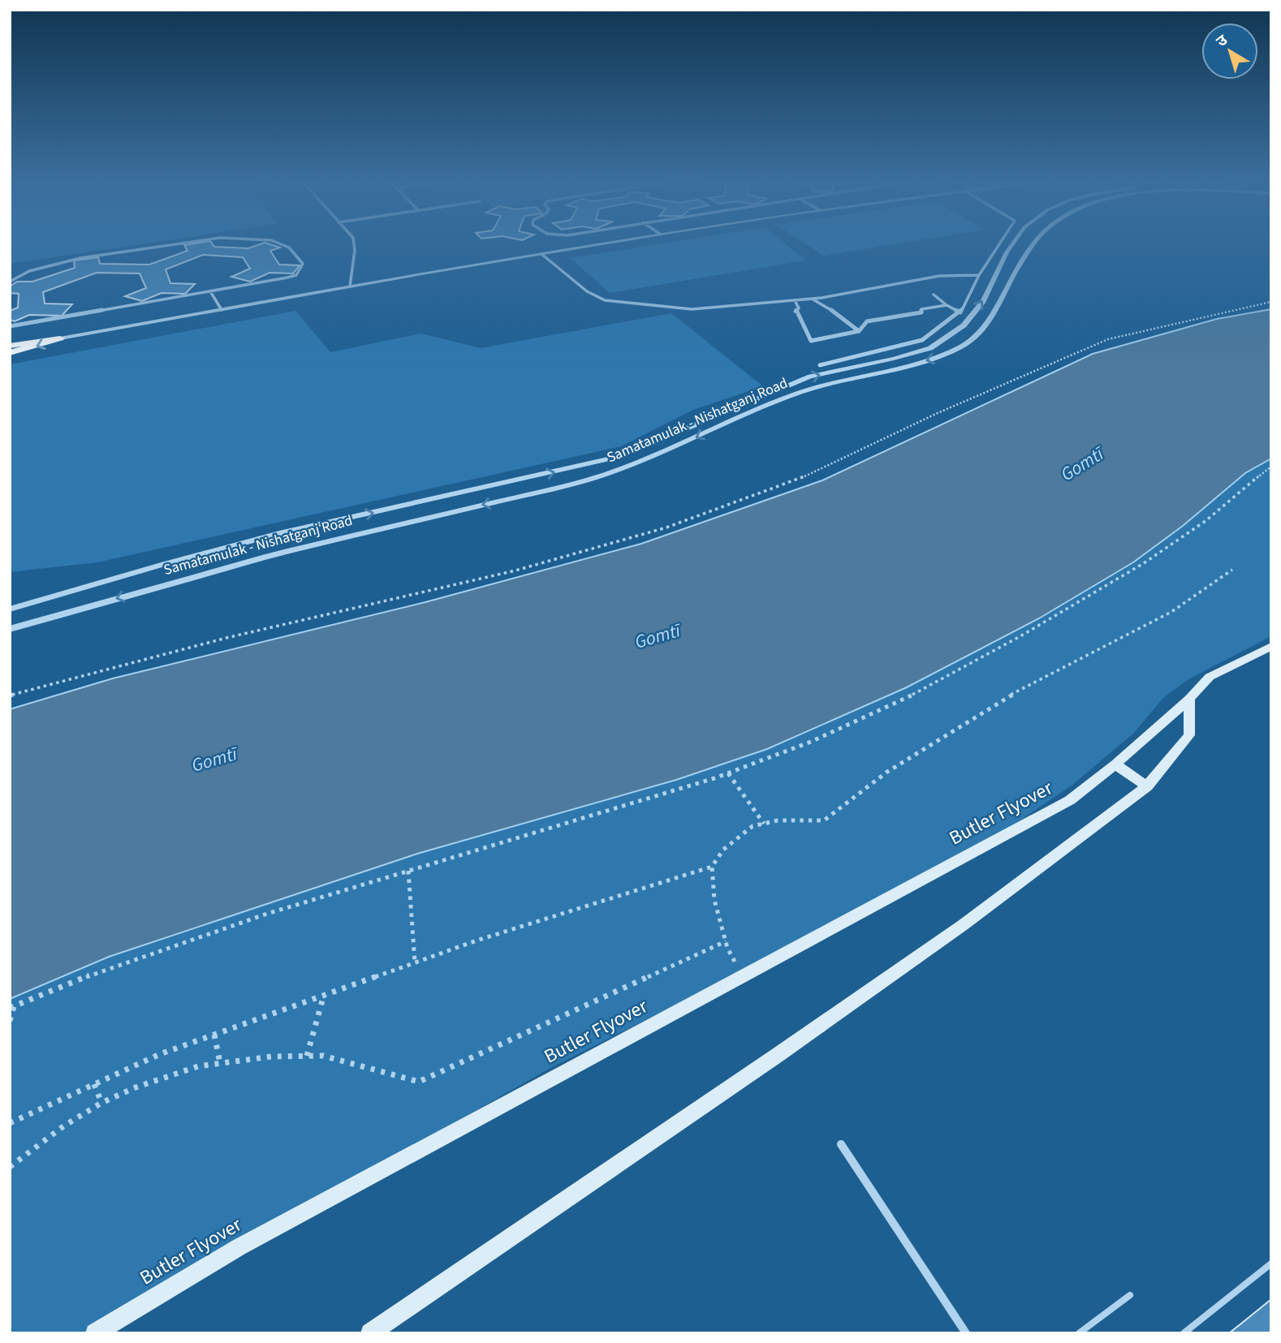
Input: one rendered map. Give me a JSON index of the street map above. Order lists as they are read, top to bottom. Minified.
{"streets":{"main road":["Butler Flyover"],"street":["Samatamulak - Nishatganj Road"]},"water":["Gomtī"],"north":"top left"}
